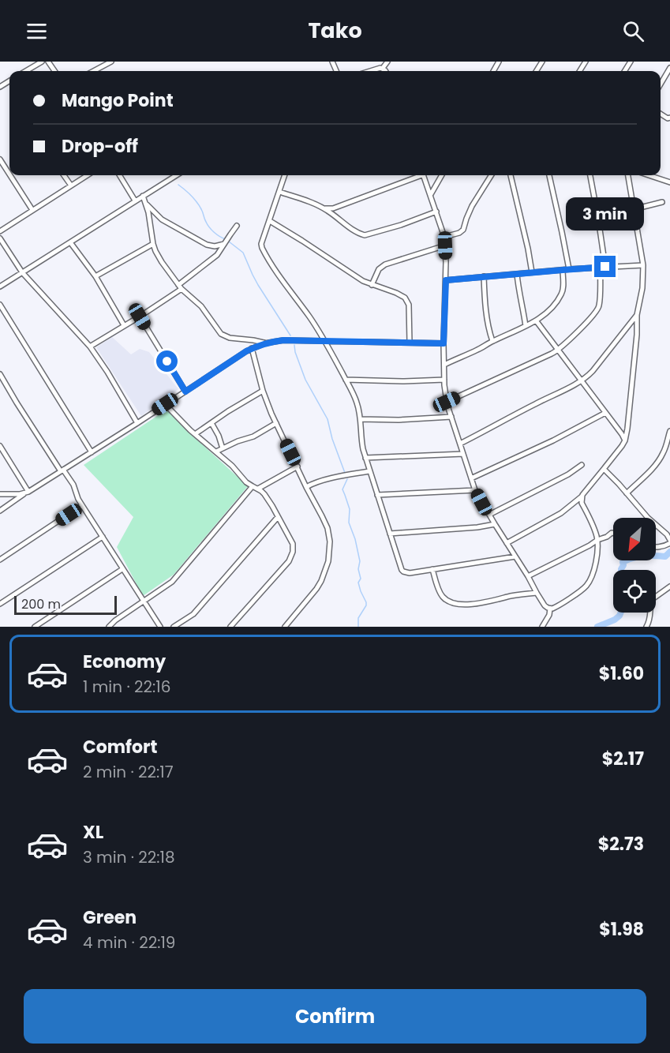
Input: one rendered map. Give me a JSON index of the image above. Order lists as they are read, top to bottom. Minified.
{"scale_bar":"200 m","north":"bottom left","page":{"header":"Tako","banner":["Mango Point","Drop-off"],"bubble":"3 min","scale":"200 m","list":[{"name":"Economy","note":"1 min · 22:16","value":"$1.60"},{"name":"Comfort","note":"2 min · 22:17","value":"$2.17"},{"name":"XL","note":"3 min · 22:18","value":"$2.73"},{"name":"Green","note":"4 min · 22:19","value":"$1.98"}],"buttons":"Confirm"}}
